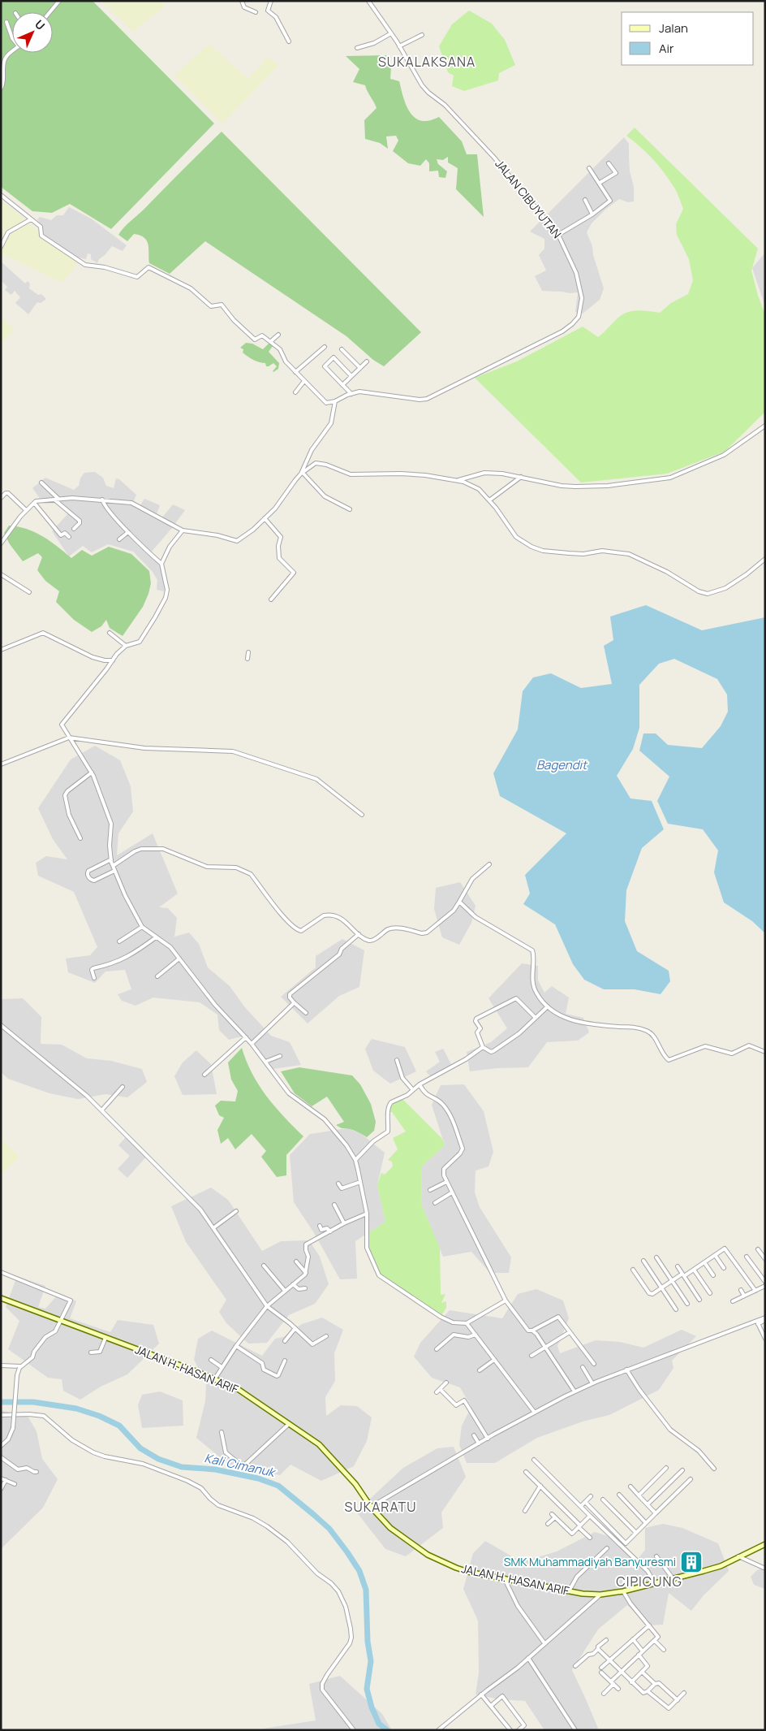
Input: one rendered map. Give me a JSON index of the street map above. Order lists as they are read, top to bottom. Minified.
{"streets":{"main road":["JALAN H. HASAN ARIF"],"street":["JALAN CIBUYUTAN"]},"districts":["SUKALAKSANA","SUKARATU","CIPICUNG"],"water":["Bagendit","Kali Cimanuk"],"places":{"building":["SMK Muhammadiyah Banyuresmi"]},"legend":["Jalan","Air"],"north":"top right"}
